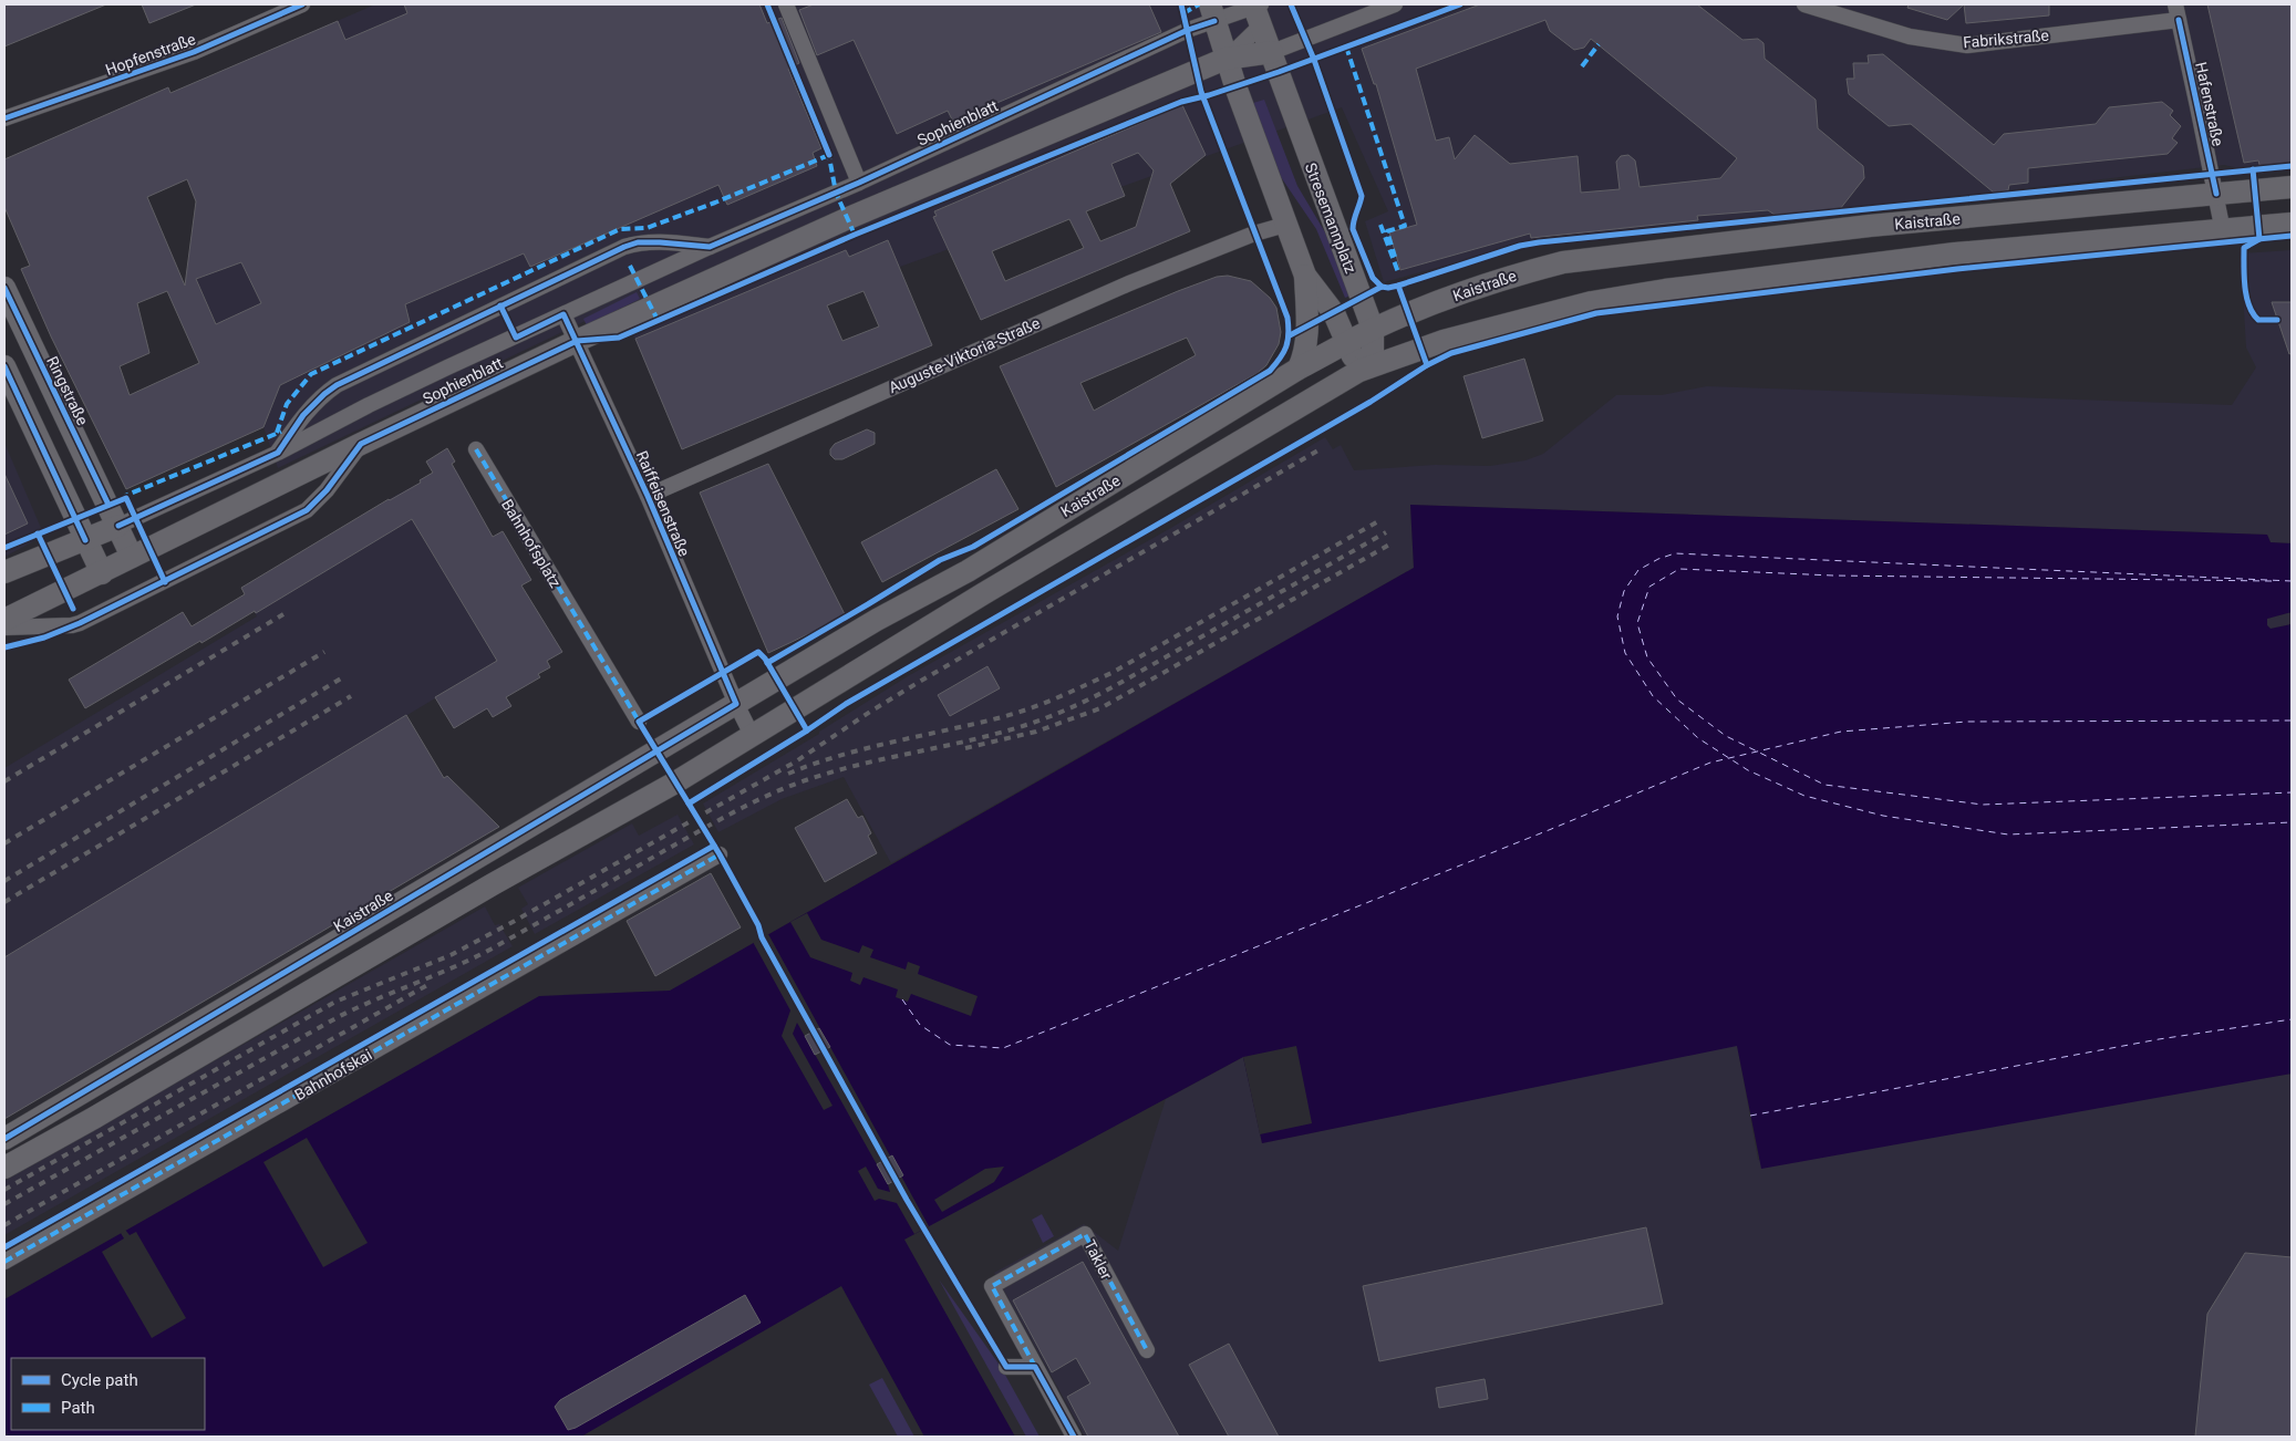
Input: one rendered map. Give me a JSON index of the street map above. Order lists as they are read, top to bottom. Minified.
{"streets":{"main road":["Sophienblatt","Stresemannplatz","Kaistraße","Ringstraße"],"street":["Fabrikstraße","Hopfenstraße","Hafenstraße","Auguste-Viktoria-Straße","Raiffeisenstraße","Bahnhofsplatz","Bahnhofskai","Takler"]},"crossings":[["Fabrikstraße","Hafenstraße"],["Hafenstraße","Kaistraße"],["Sophienblatt","Stresemannplatz"],["Sophienblatt","Ringstraße"],["Sophienblatt","Raiffeisenstraße"],["Stresemannplatz","Kaistraße"],["Kaistraße","Raiffeisenstraße"],["Auguste-Viktoria-Straße","Raiffeisenstraße"]],"legend":["Cycle path","Path"]}
